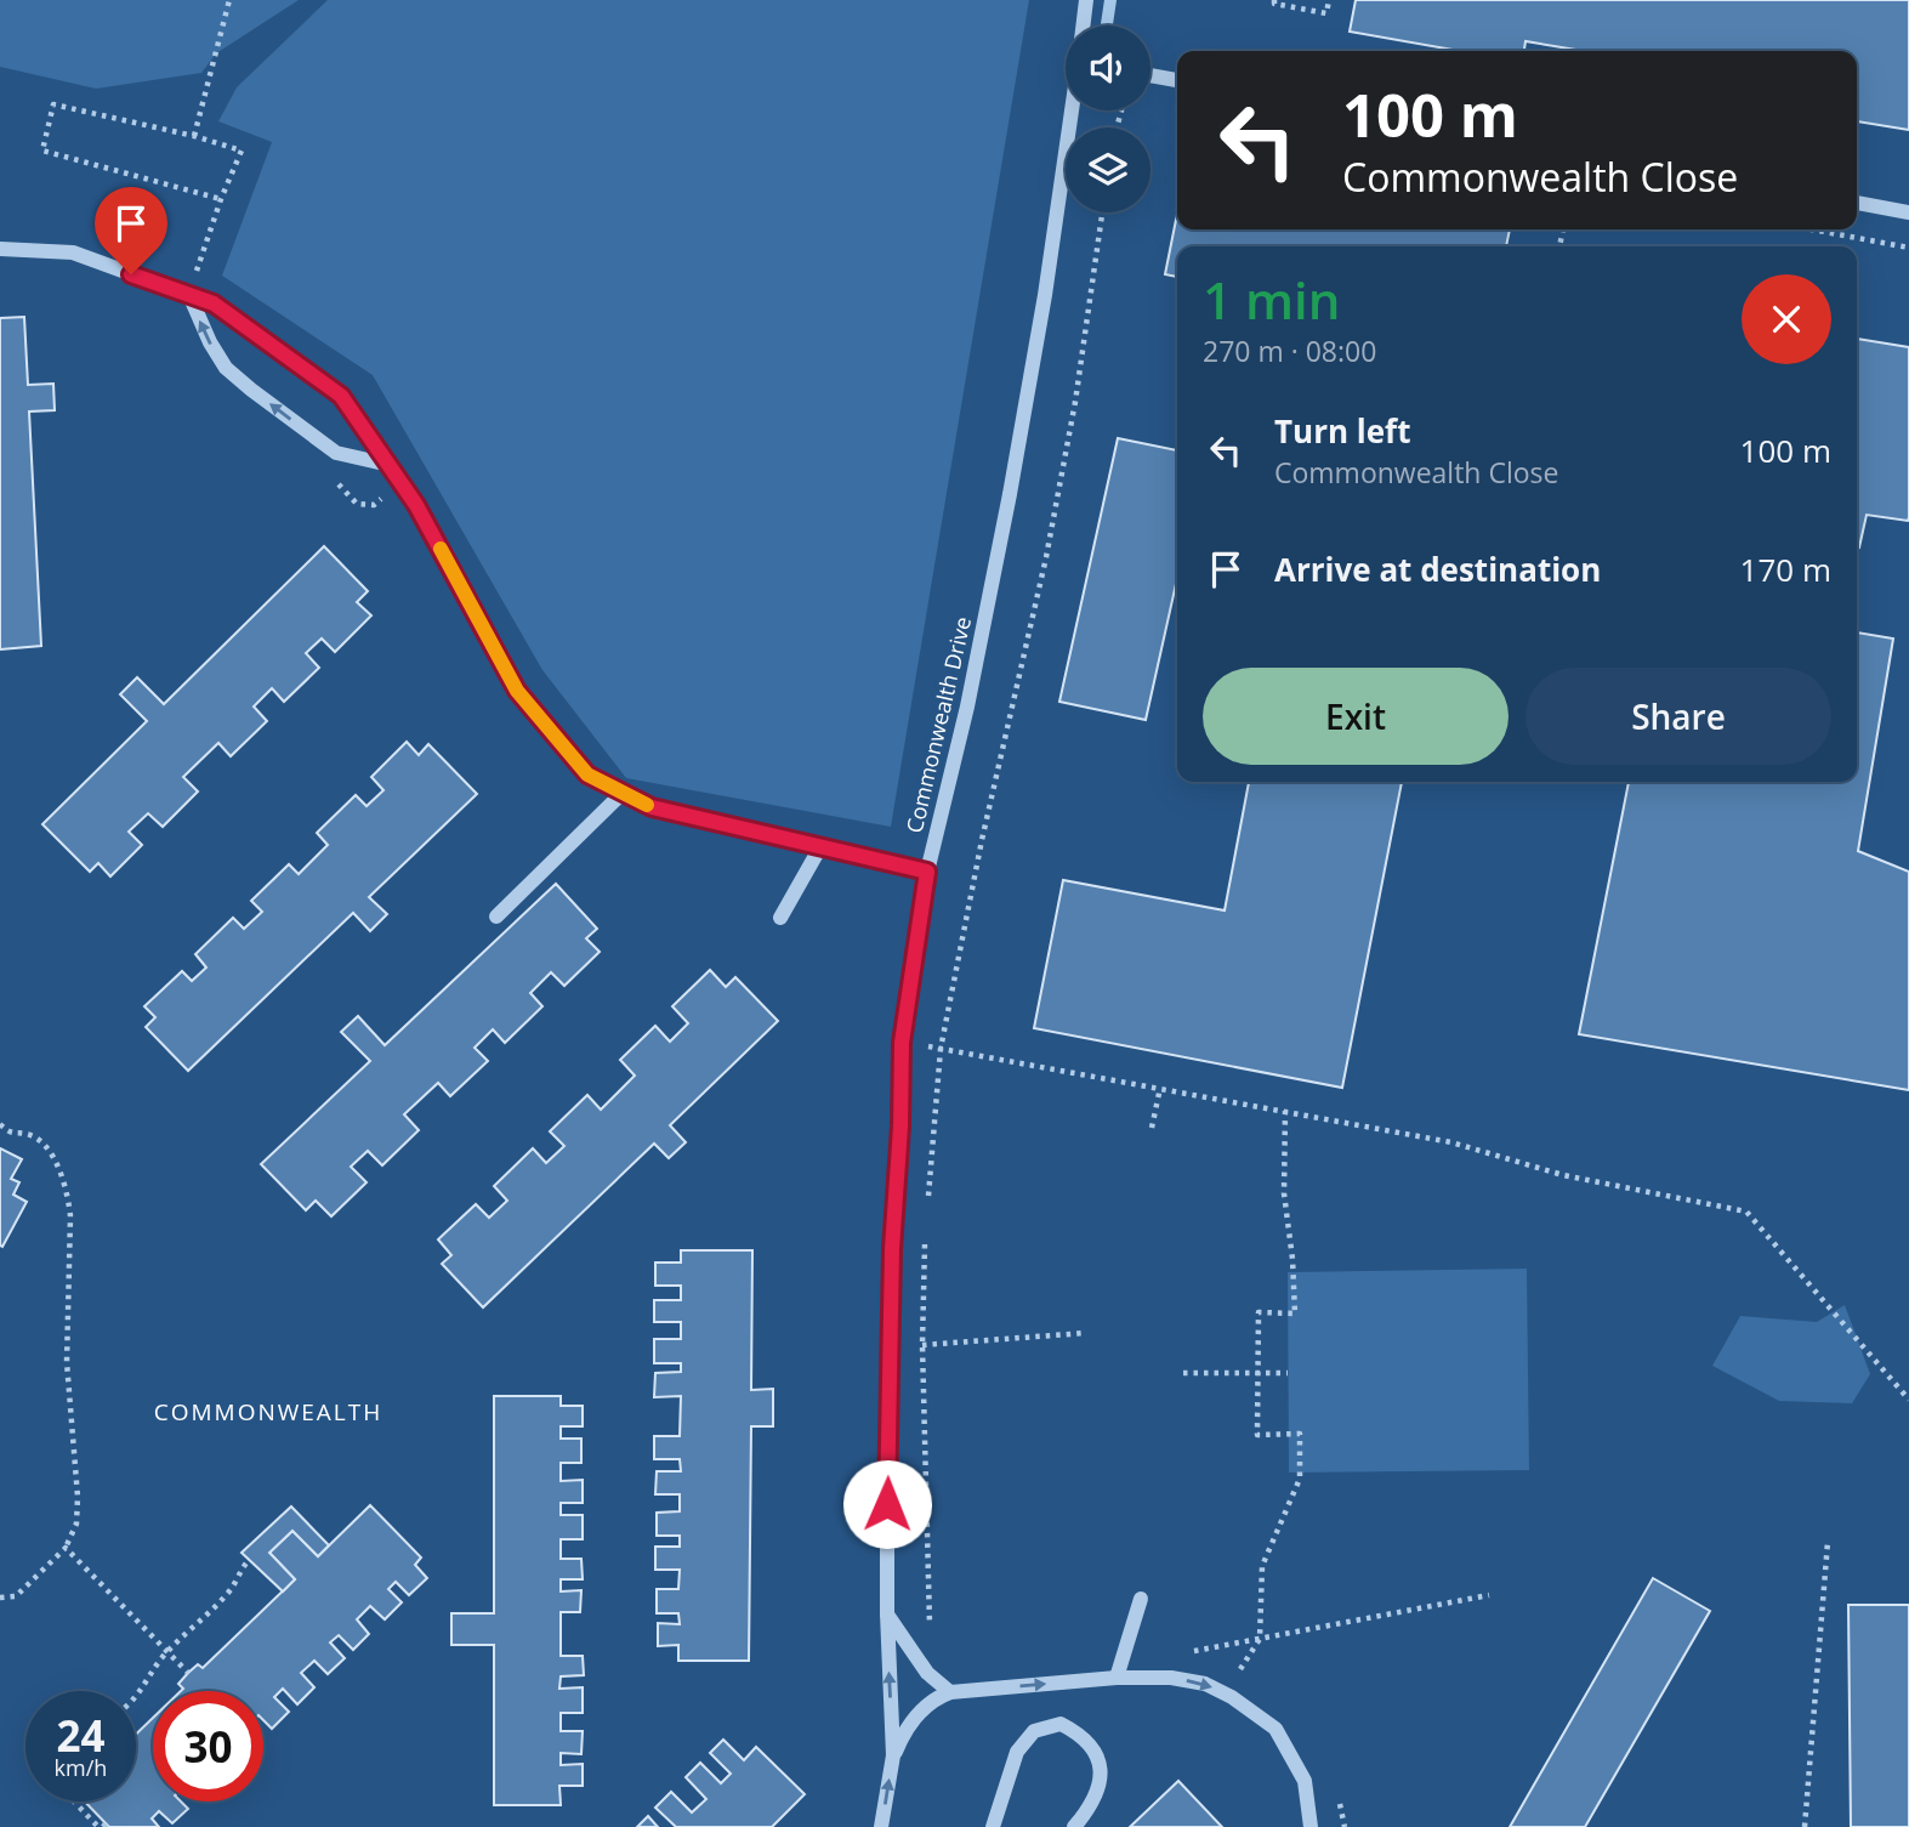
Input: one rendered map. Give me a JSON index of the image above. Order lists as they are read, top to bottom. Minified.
{"streets":{"street":["Commonwealth Drive"]},"districts":["COMMONWEALTH"],"page":{"turn":["100 m","Commonwealth Close"],"heading":["1 min","270 m · 08:00"],"list":[{"name":"Turn left","note":"Commonwealth Close","value":"100 m"},{"name":"Arrive at destination","value":"170 m"}],"buttons":["Exit","Share"],"speed":"24 km/h","limit":"30"}}
